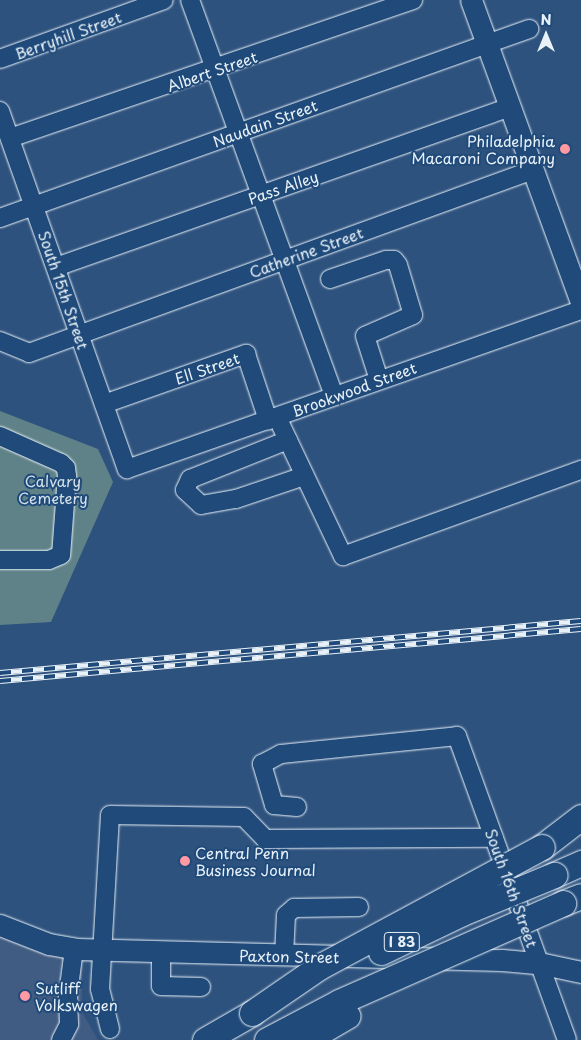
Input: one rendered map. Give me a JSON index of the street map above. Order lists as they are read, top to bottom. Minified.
{"streets":{"highway":["I 83"],"main road":["Paxton Street"],"street":["Berryhill Street","Albert Street","Naudain Street","Pass Alley","Catherine Street","South 15th Street","Ell Street","Brookwood Street","South 16th Street"]},"crossings":[["Albert Street","South 15th Street"],["Naudain Street","South 15th Street"],["Pass Alley","South 15th Street"],["Catherine Street","South 15th Street"],["South 15th Street","Ell Street"],["South 15th Street","Brookwood Street"],["Ell Street","Brookwood Street"],["South 16th Street","Paxton Street"]],"parks":["Calvary Cemetery"],"places":["Philadelphia Macaroni Company","Central Penn Business Journal","Sutliff Volkswagen"],"north":"top"}
